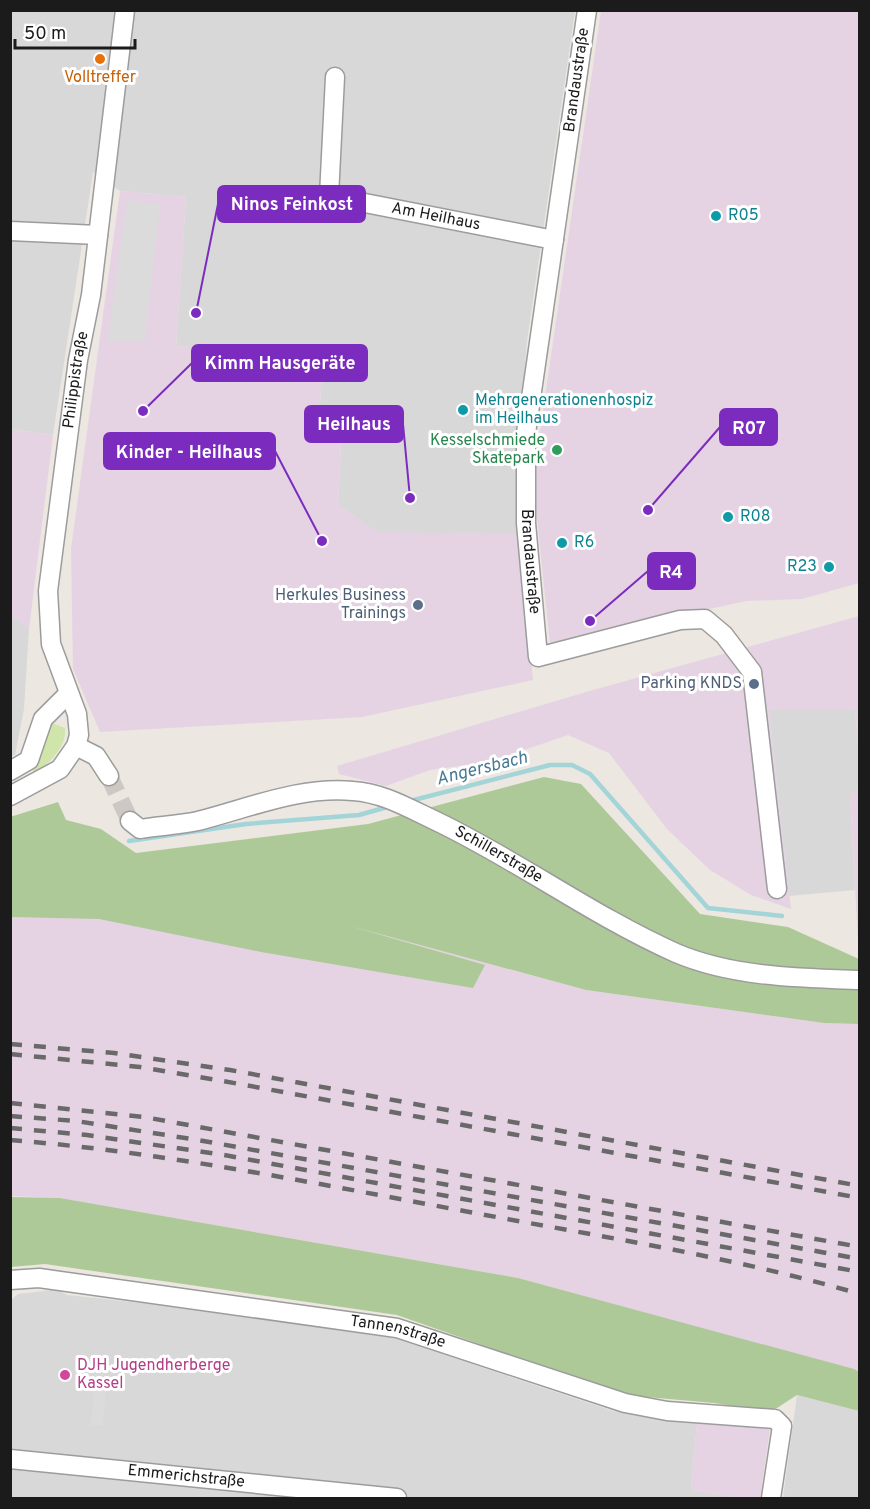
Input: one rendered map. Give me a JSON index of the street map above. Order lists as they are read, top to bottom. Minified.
{"streets":{"street":["Brandaustraße","Am Heilhaus","Philippistraße","Schillerstraße","Tannenstraße","Emmerichstraße"]},"crossings":[["Brandaustraße","Am Heilhaus"]],"water":["Angersbach"],"places":["Volltreffer","R05","Ninos Feinkost","Mehrgenerationenhospiz im Heilhaus","Kimm Hausgeräte","Kesselschmiede Skatepark","Heilhaus","R07","R08","Kinder - Heilhaus","R6","R23","Herkules Business Trainings","R4","Parking KNDS","DJH Jugendherberge Kassel"],"scale_bar":"50 m"}
